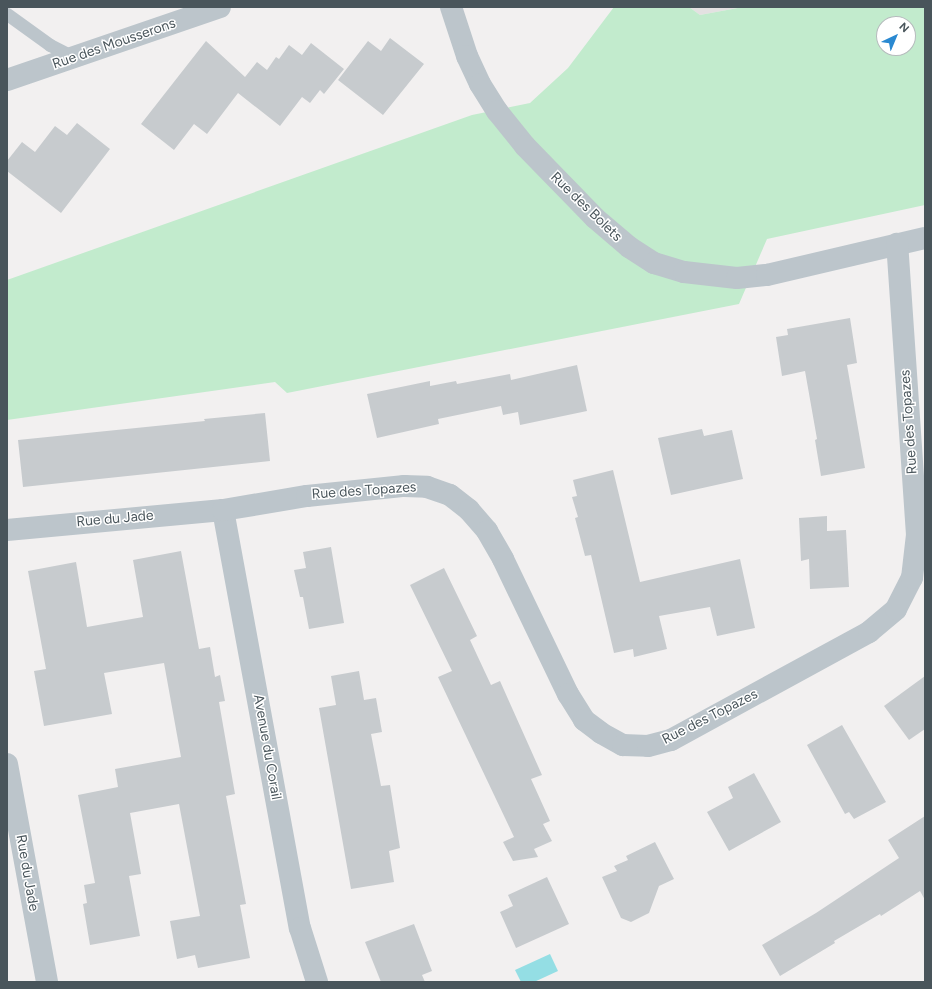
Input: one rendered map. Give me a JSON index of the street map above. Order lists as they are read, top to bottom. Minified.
{"streets":{"street":["Rue des Mousserons","Rue des Bolets","Rue des Topazes","Rue du Jade","Avenue du Corail"]},"crossings":[["Rue des Bolets","Rue des Topazes"],["Rue des Topazes","Rue du Jade"],["Rue des Topazes","Avenue du Corail"],["Rue du Jade","Avenue du Corail"]],"north":"top right"}
